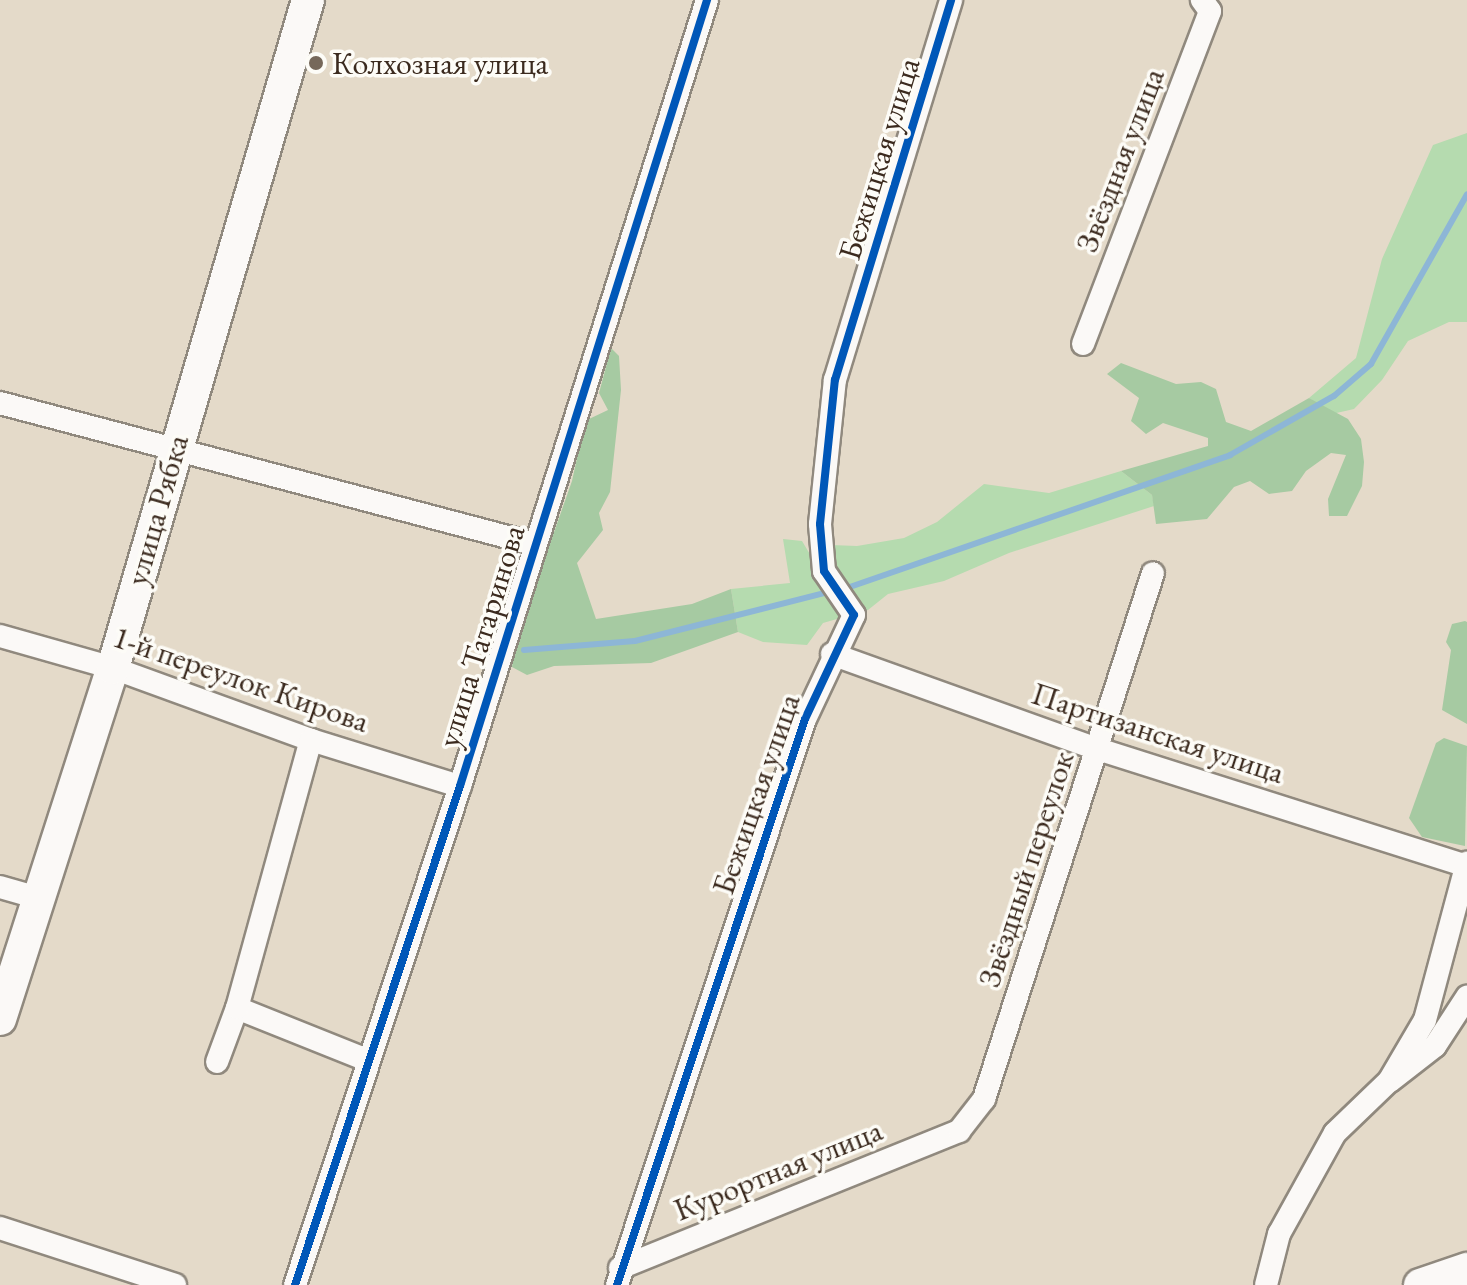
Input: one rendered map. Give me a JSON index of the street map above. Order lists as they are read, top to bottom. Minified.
{"streets":{"main road":["улица Рябка"],"street":["Бежицкая улица","Звёздная улица","улица Татаринова","1-й переулок Кирова","Партизанская улица","Звёздный переулок","Курортная улица"]},"crossings":[["Бежицкая улица","Партизанская улица"],["Бежицкая улица","Курортная улица"],["улица Рябка","1-й переулок Кирова"],["улица Татаринова","1-й переулок Кирова"],["Партизанская улица","Звёздный переулок"],["Звёздный переулок","Курортная улица"]],"places":["Колхозная улица"]}
